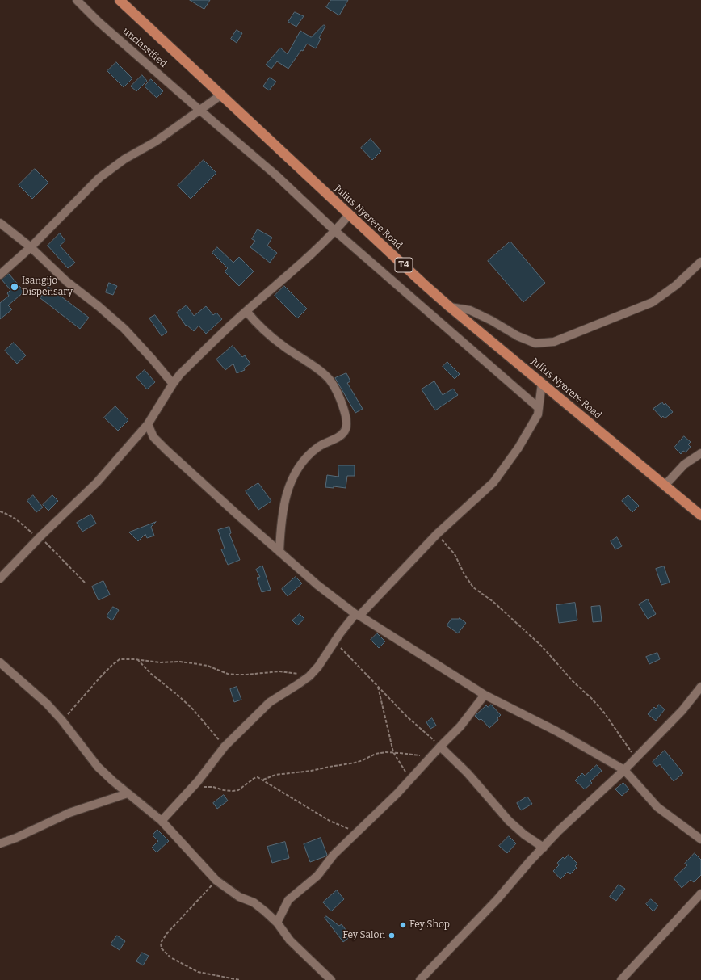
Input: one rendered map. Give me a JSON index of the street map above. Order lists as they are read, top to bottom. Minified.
{"streets":{"highway":["Julius Nyerere Road","T4"],"street":["unclassified"]},"places":["Isangijo Dispensary","Fey Shop","Fey Salon"]}
